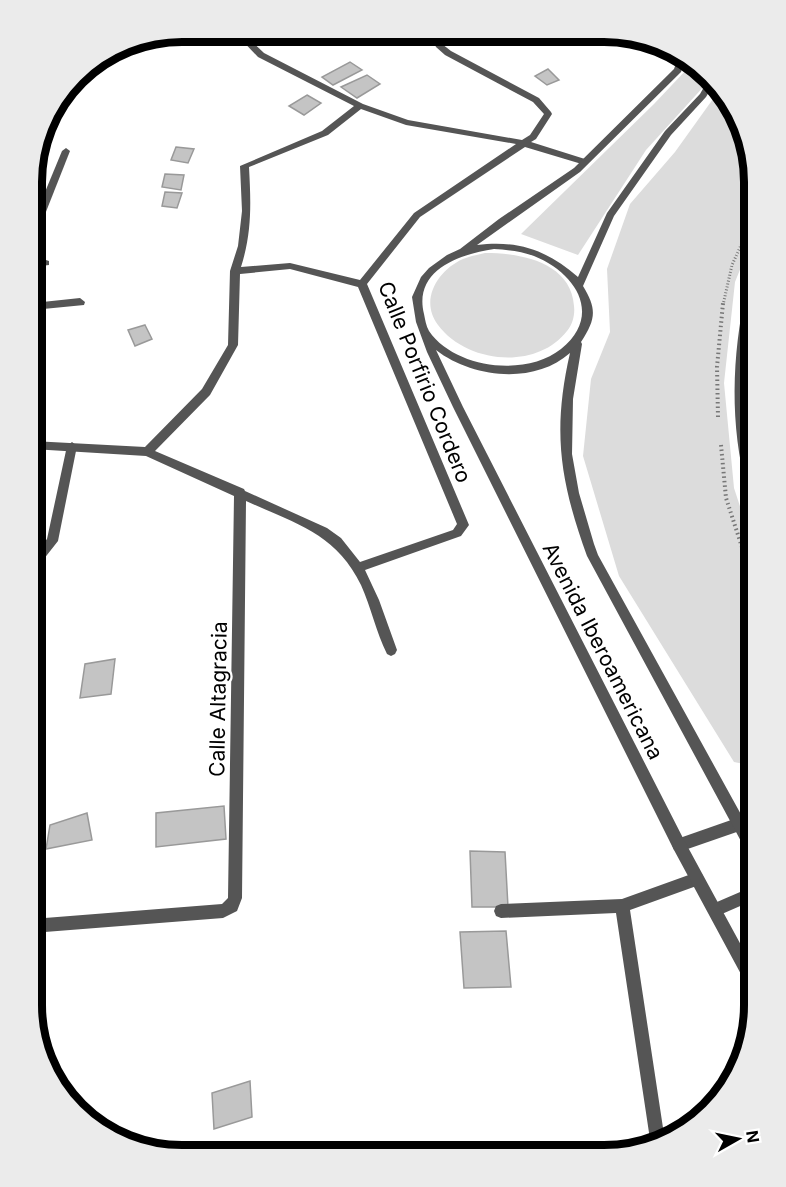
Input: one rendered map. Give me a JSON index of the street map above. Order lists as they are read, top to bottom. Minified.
{"streets":{"street":["Calle Porfirio Cordero","Avenida Iberoamericana","Calle Altagracia"]},"north":"right"}
